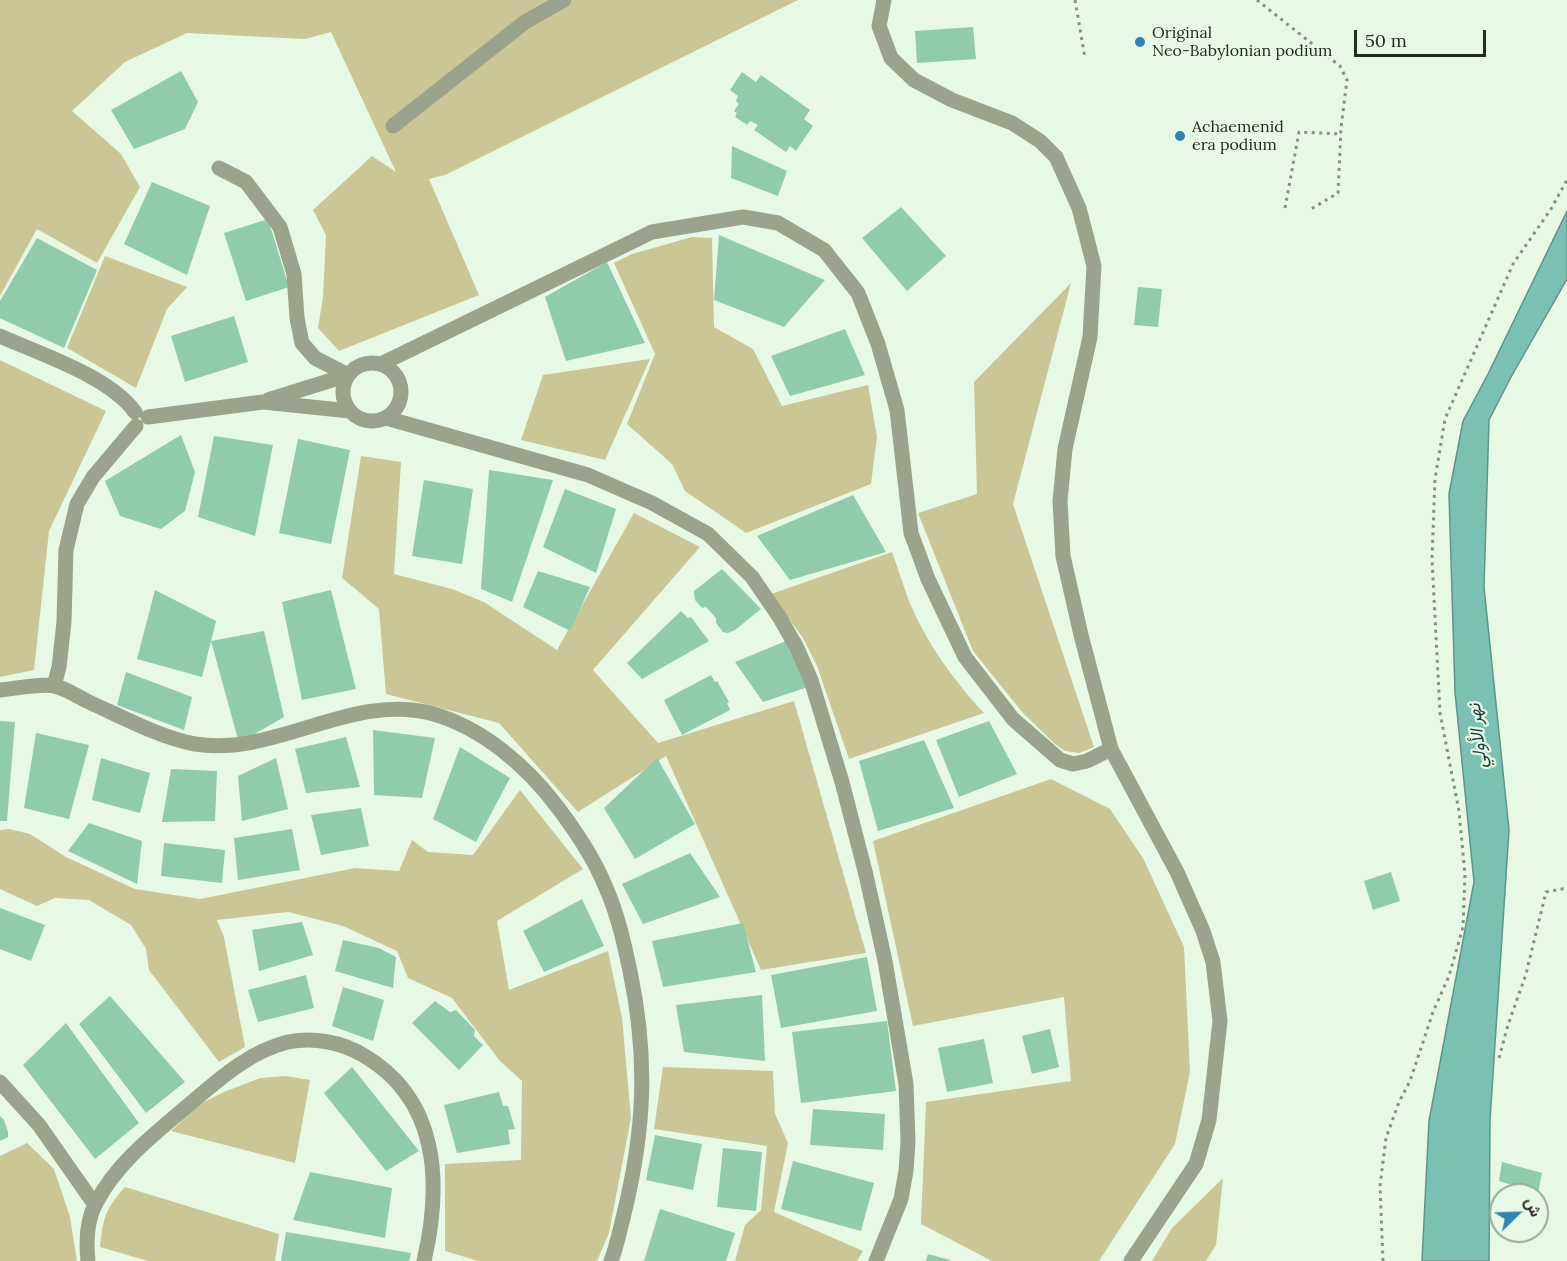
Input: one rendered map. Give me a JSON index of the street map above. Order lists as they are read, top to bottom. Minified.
{"water":["نهر الأولي"],"places":["Original Neo-Babylonian podium","Achaemenid era podium"],"scale_bar":"50 m","north":"top right"}
